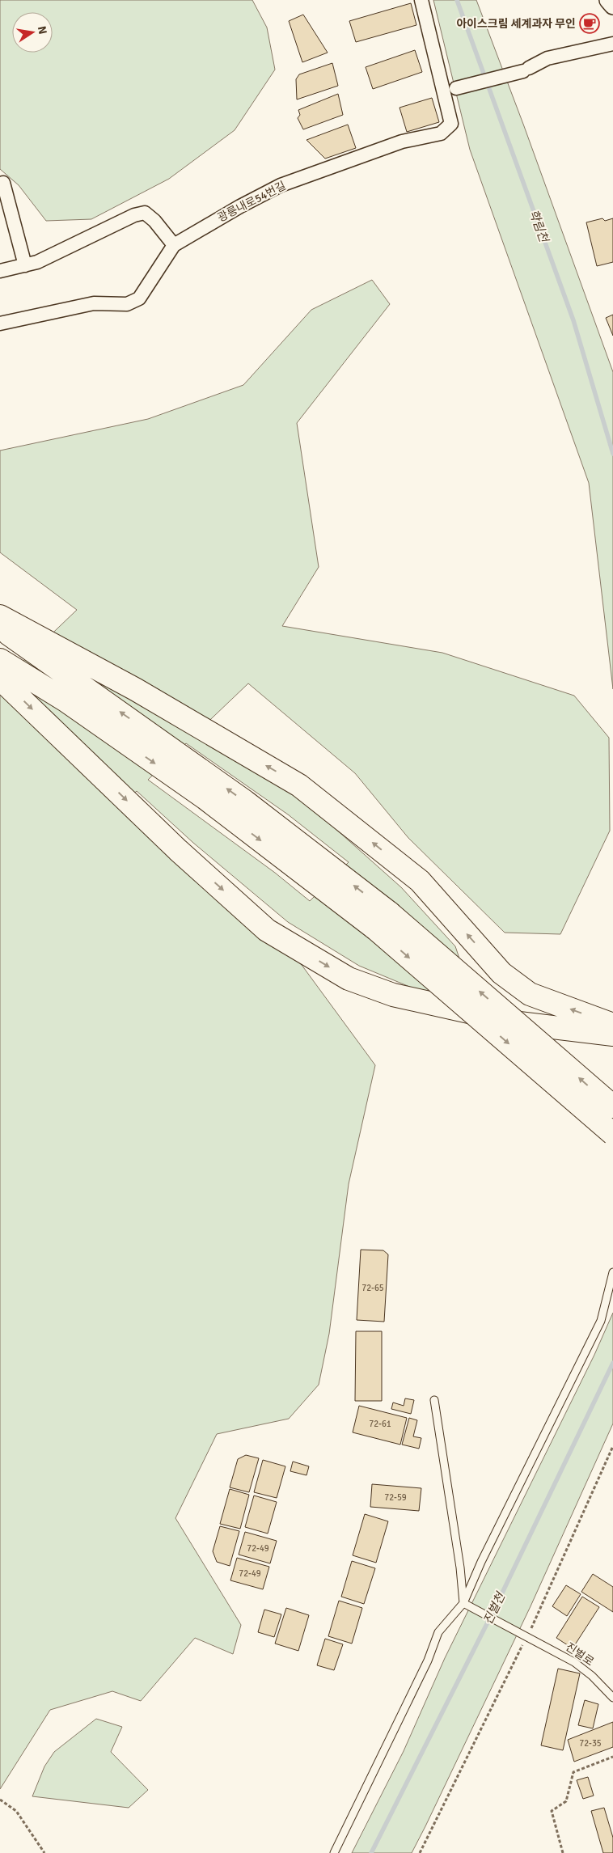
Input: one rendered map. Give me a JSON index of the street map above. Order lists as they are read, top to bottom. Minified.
{"streets":{"street":["광릉내로54번길"],"lane":["진벌로"]},"water":["학림천","진벌천"],"places":{"cafe":["아이스크림 세계과자 무인"]},"house_numbers":["72-65","72-61","72-59","72-49","72-49","72-35"],"north":"right"}
